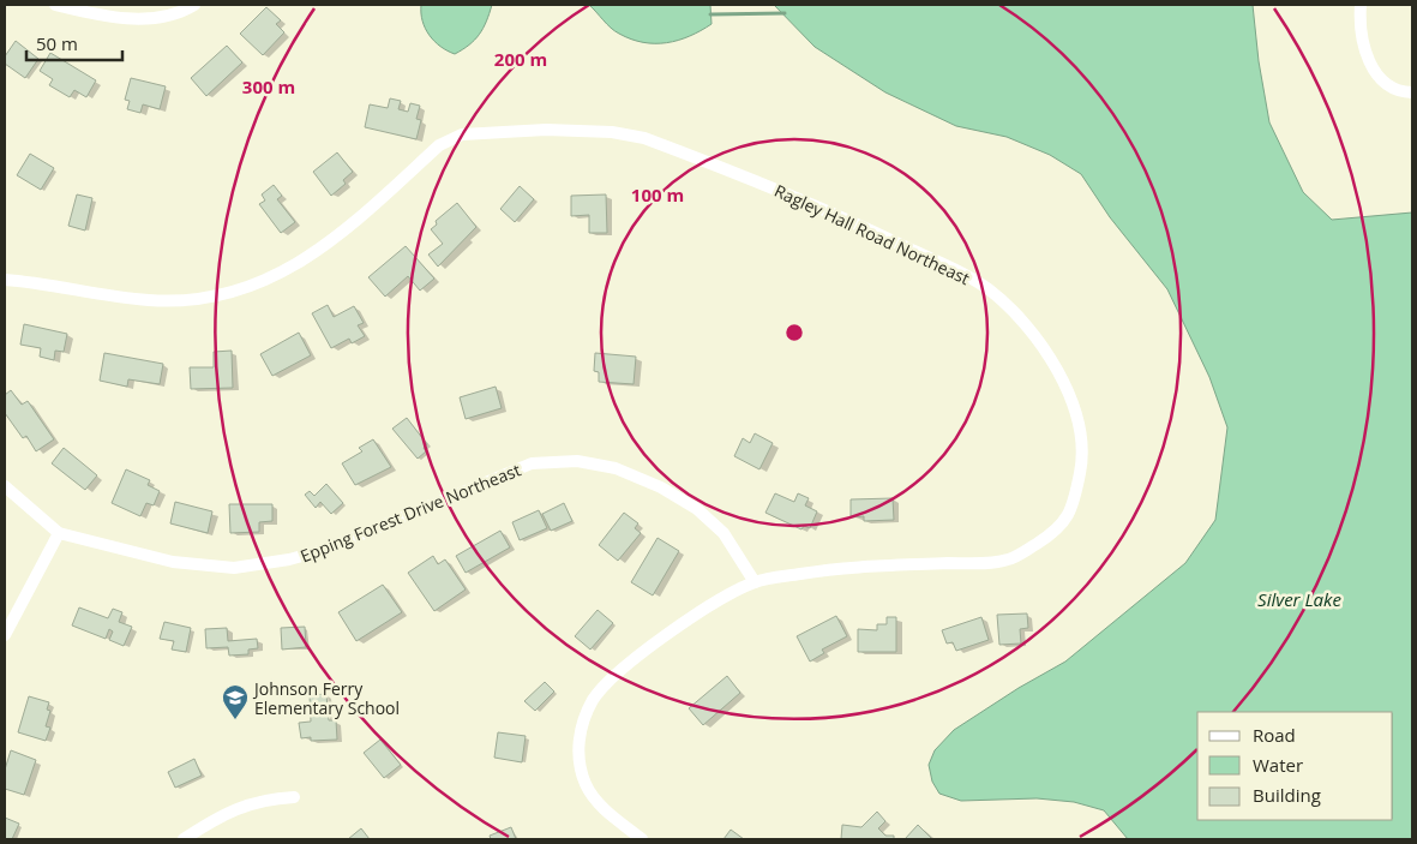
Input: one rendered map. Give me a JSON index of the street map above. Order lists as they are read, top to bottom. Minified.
{"streets":{"street":["Ragley Hall Road Northeast","Epping Forest Drive Northeast"]},"crossings":[["Ragley Hall Road Northeast","Epping Forest Drive Northeast"]],"water":["Silver Lake"],"places":{"school or university":["Johnson Ferry Elementary School"]},"legend":["Road","Water","Building"],"scale_bar":"50 m","rings":["200 m","300 m","100 m"]}
